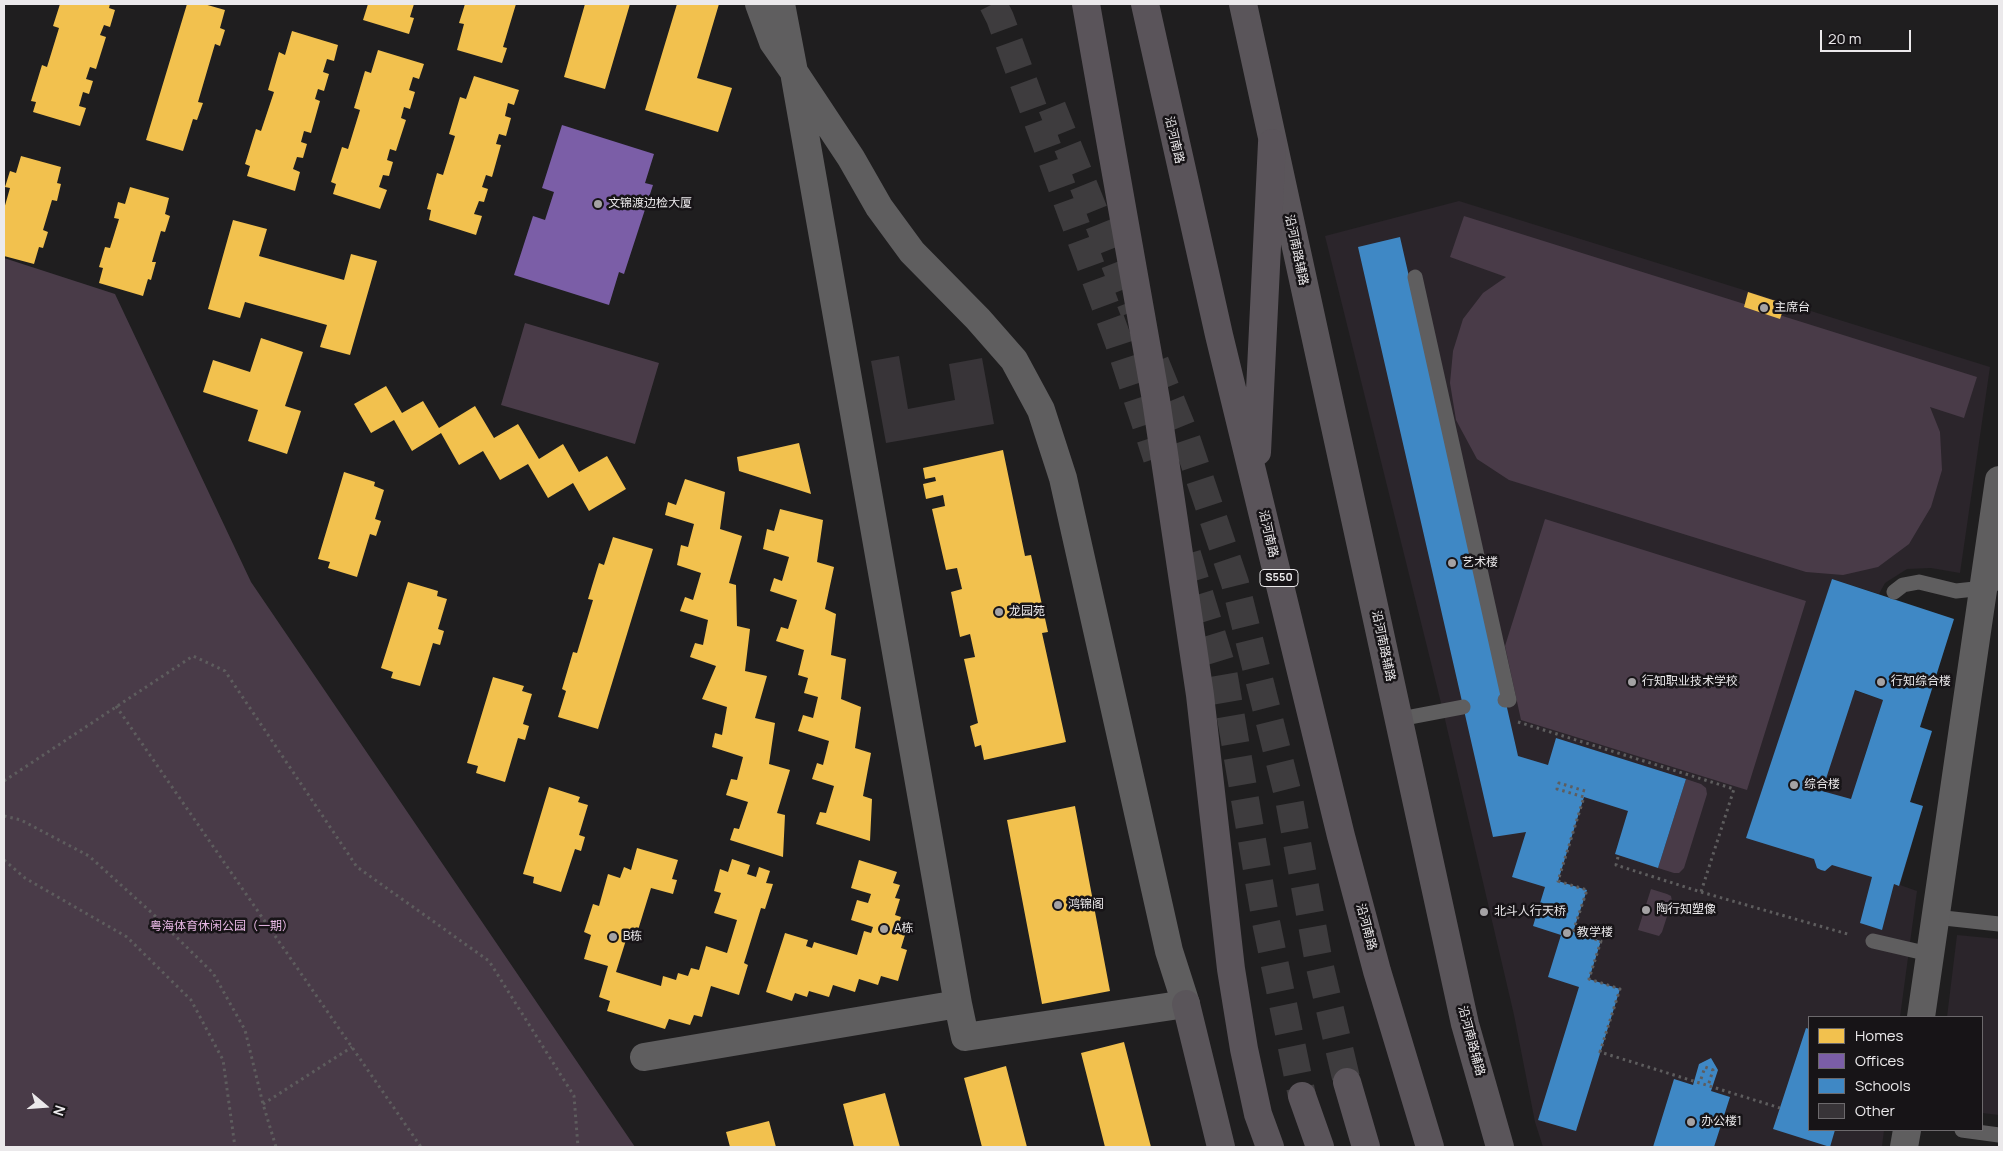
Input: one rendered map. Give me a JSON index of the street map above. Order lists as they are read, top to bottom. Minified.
{"streets":{"highway":["沿河南路","S550"],"main road":["沿河南路辅路"]},"parks":["粤海体育休闲公园（一期）"],"places":["文锦渡边检大厦","主席台","艺术楼","龙园苑","行知职业技术学校","行知综合楼","综合楼","鸿锦阁","陶行知塑像","北斗人行天桥","A栋","教学楼","B栋","办公楼1"],"legend":["Homes","Offices","Schools","Other"],"scale_bar":"20 m","north":"right"}
